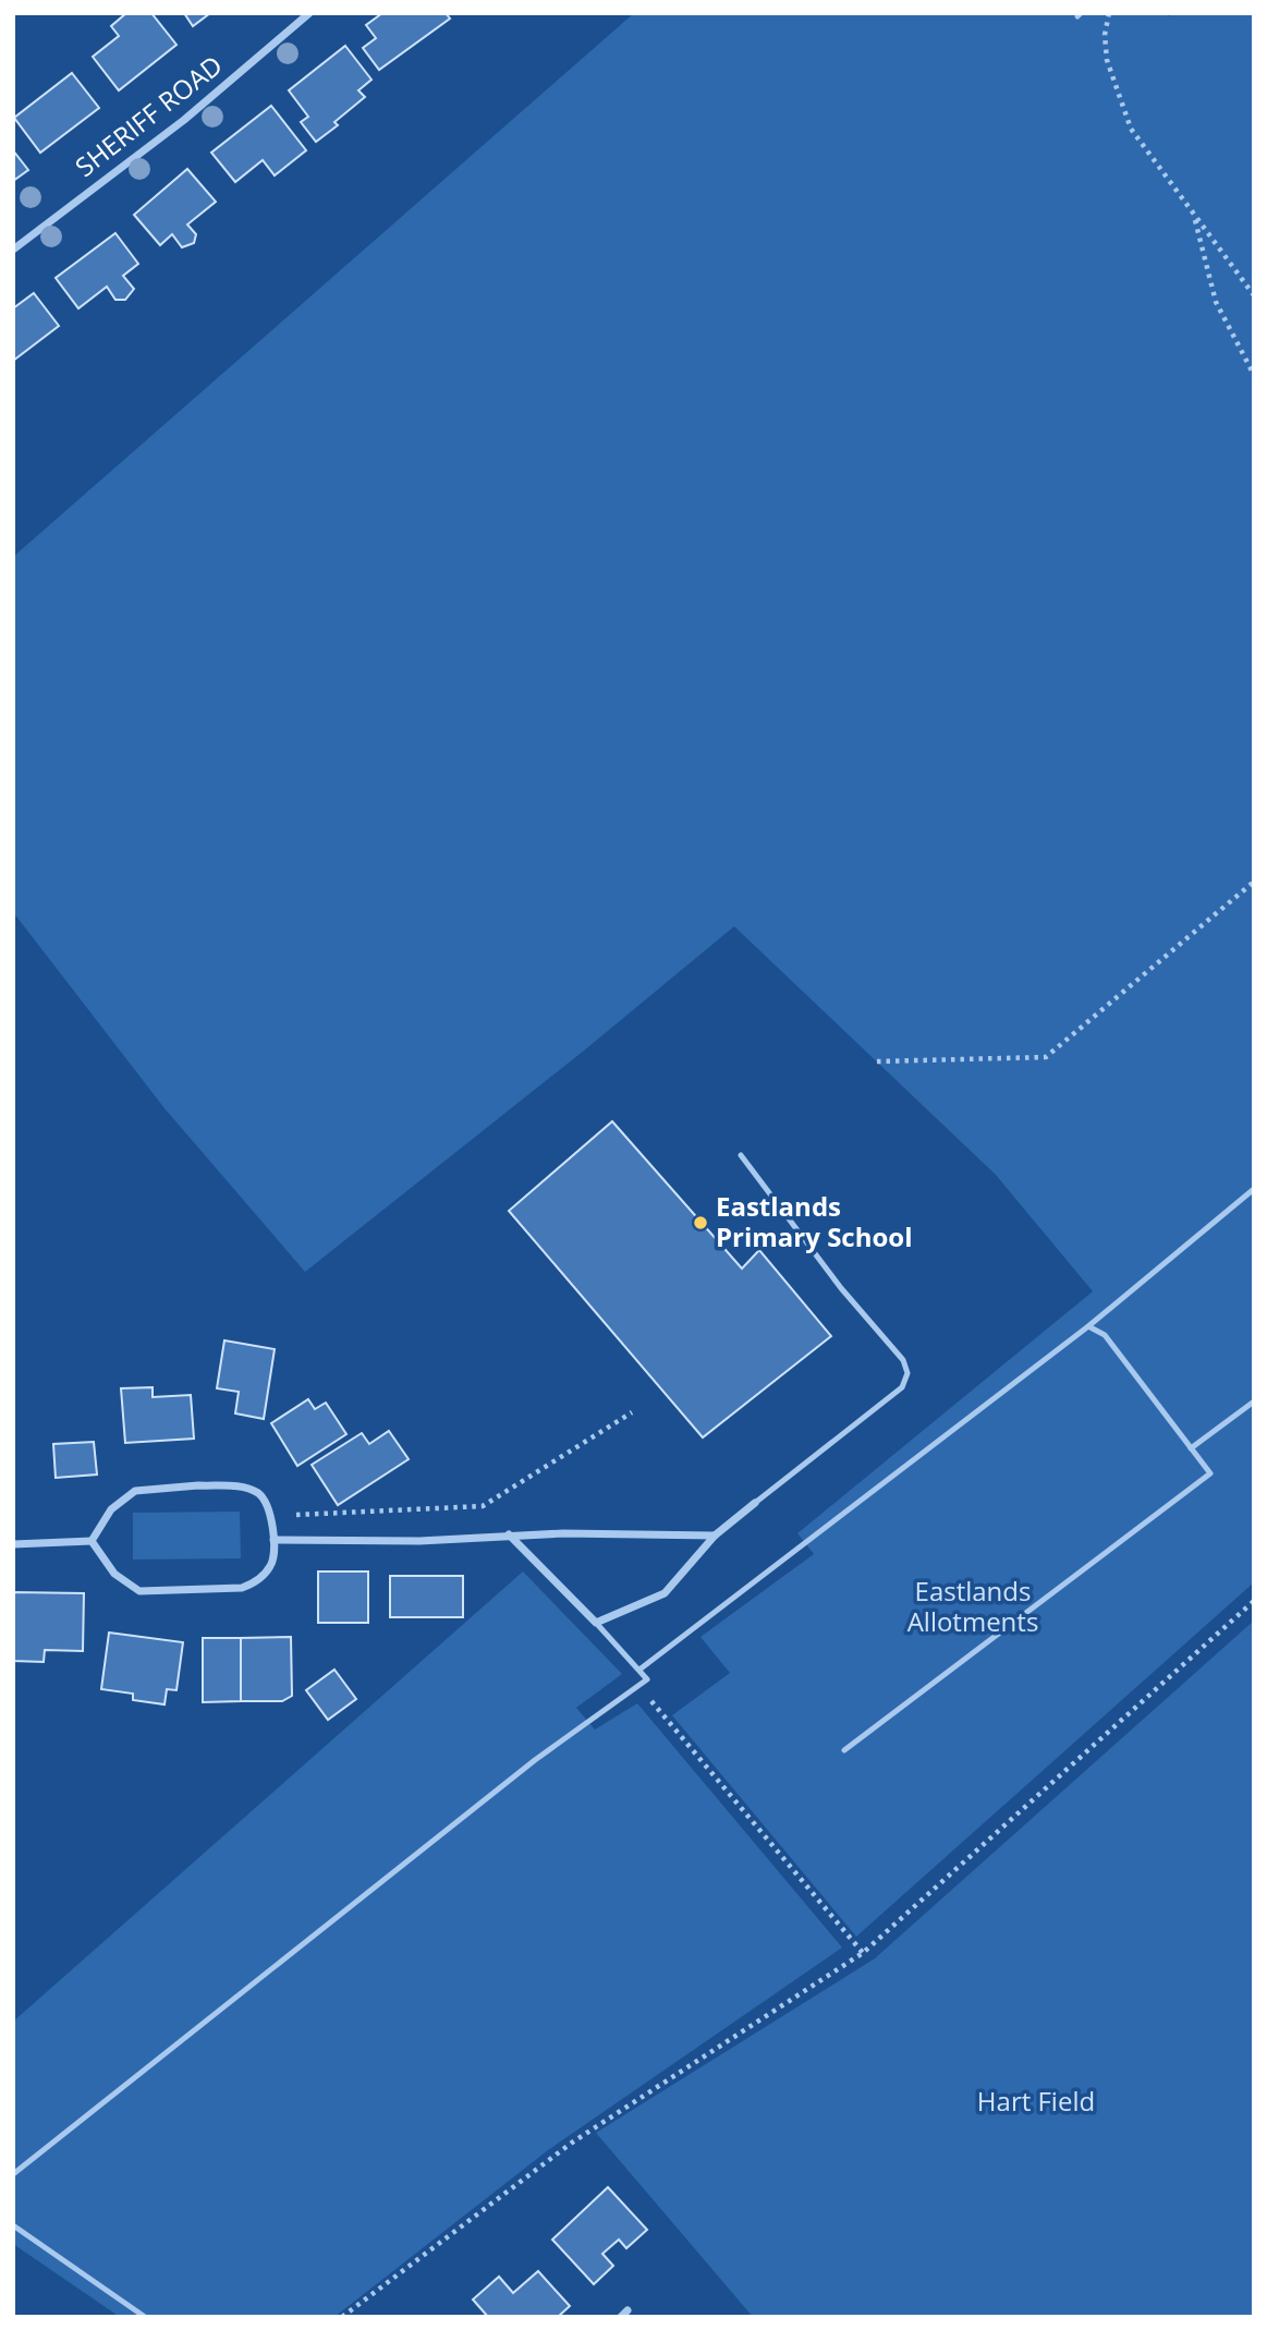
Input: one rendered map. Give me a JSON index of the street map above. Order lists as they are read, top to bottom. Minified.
{"streets":{"street":["SHERIFF ROAD"]},"parks":["Eastlands Allotments","Hart Field"],"places":["Eastlands Primary School"]}
